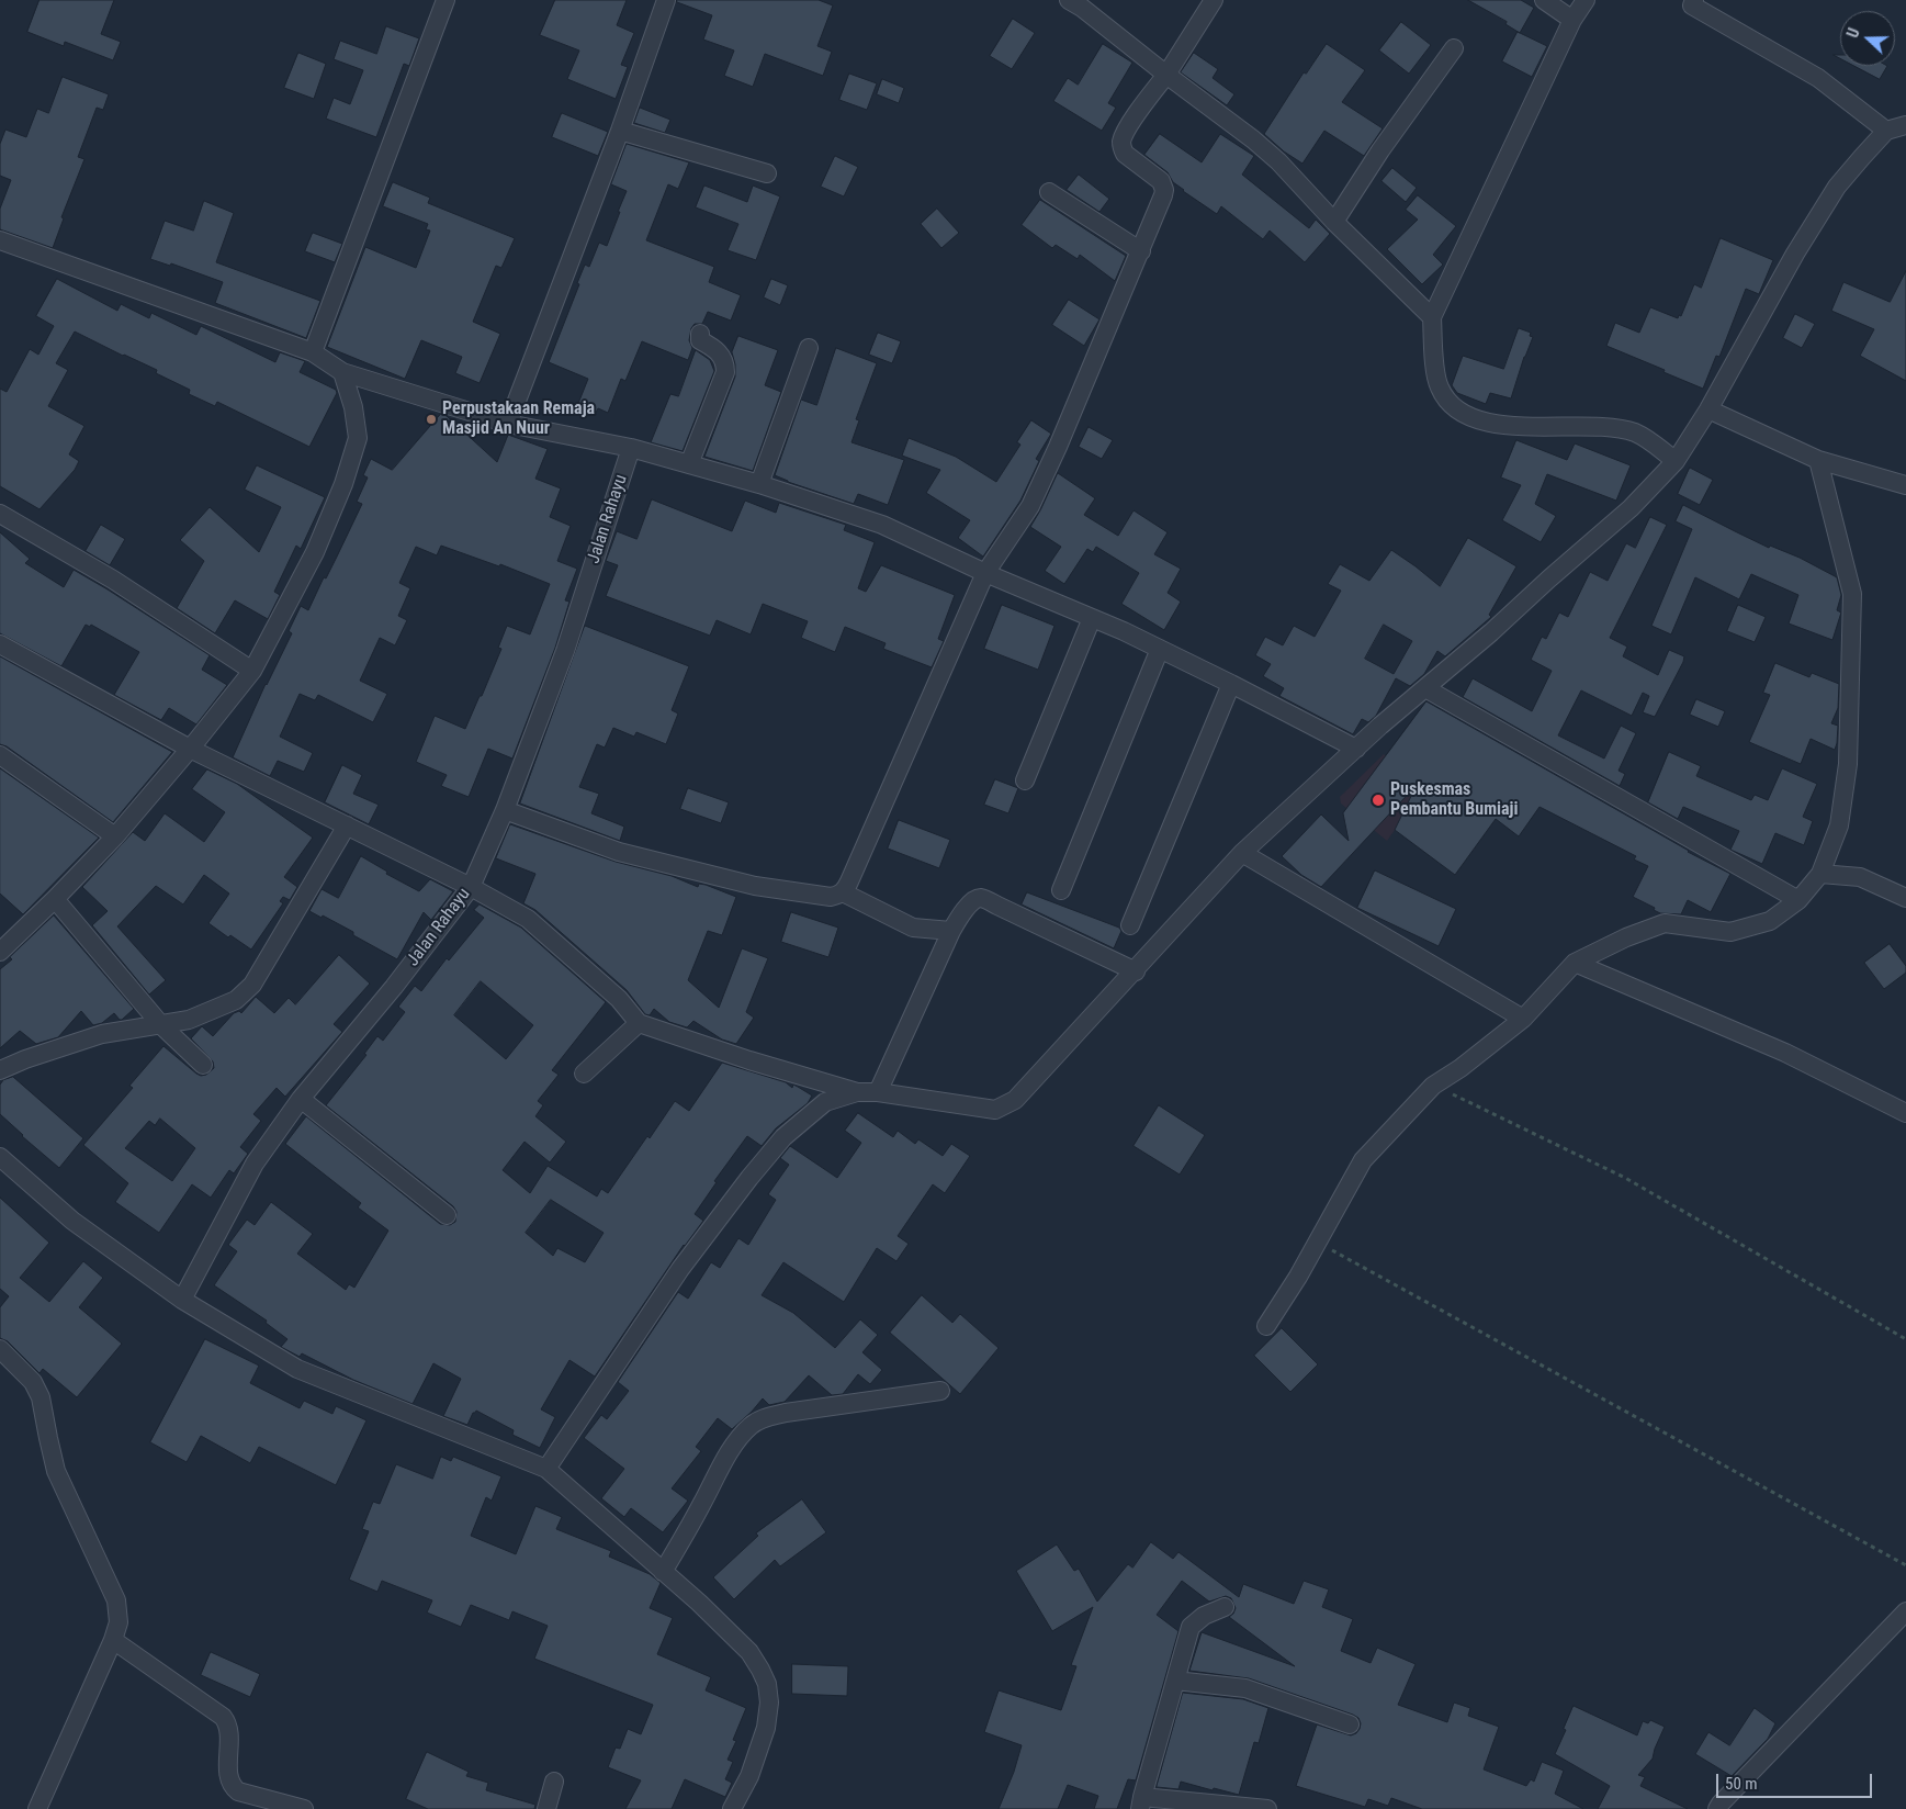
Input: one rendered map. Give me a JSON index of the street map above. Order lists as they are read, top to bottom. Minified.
{"streets":{"street":["Jalan Rahayu"]},"places":["Perpustakaan Remaja Masjid An Nuur","Puskesmas Pembantu Bumiaji"],"scale_bar":"50 m","north":"left"}
